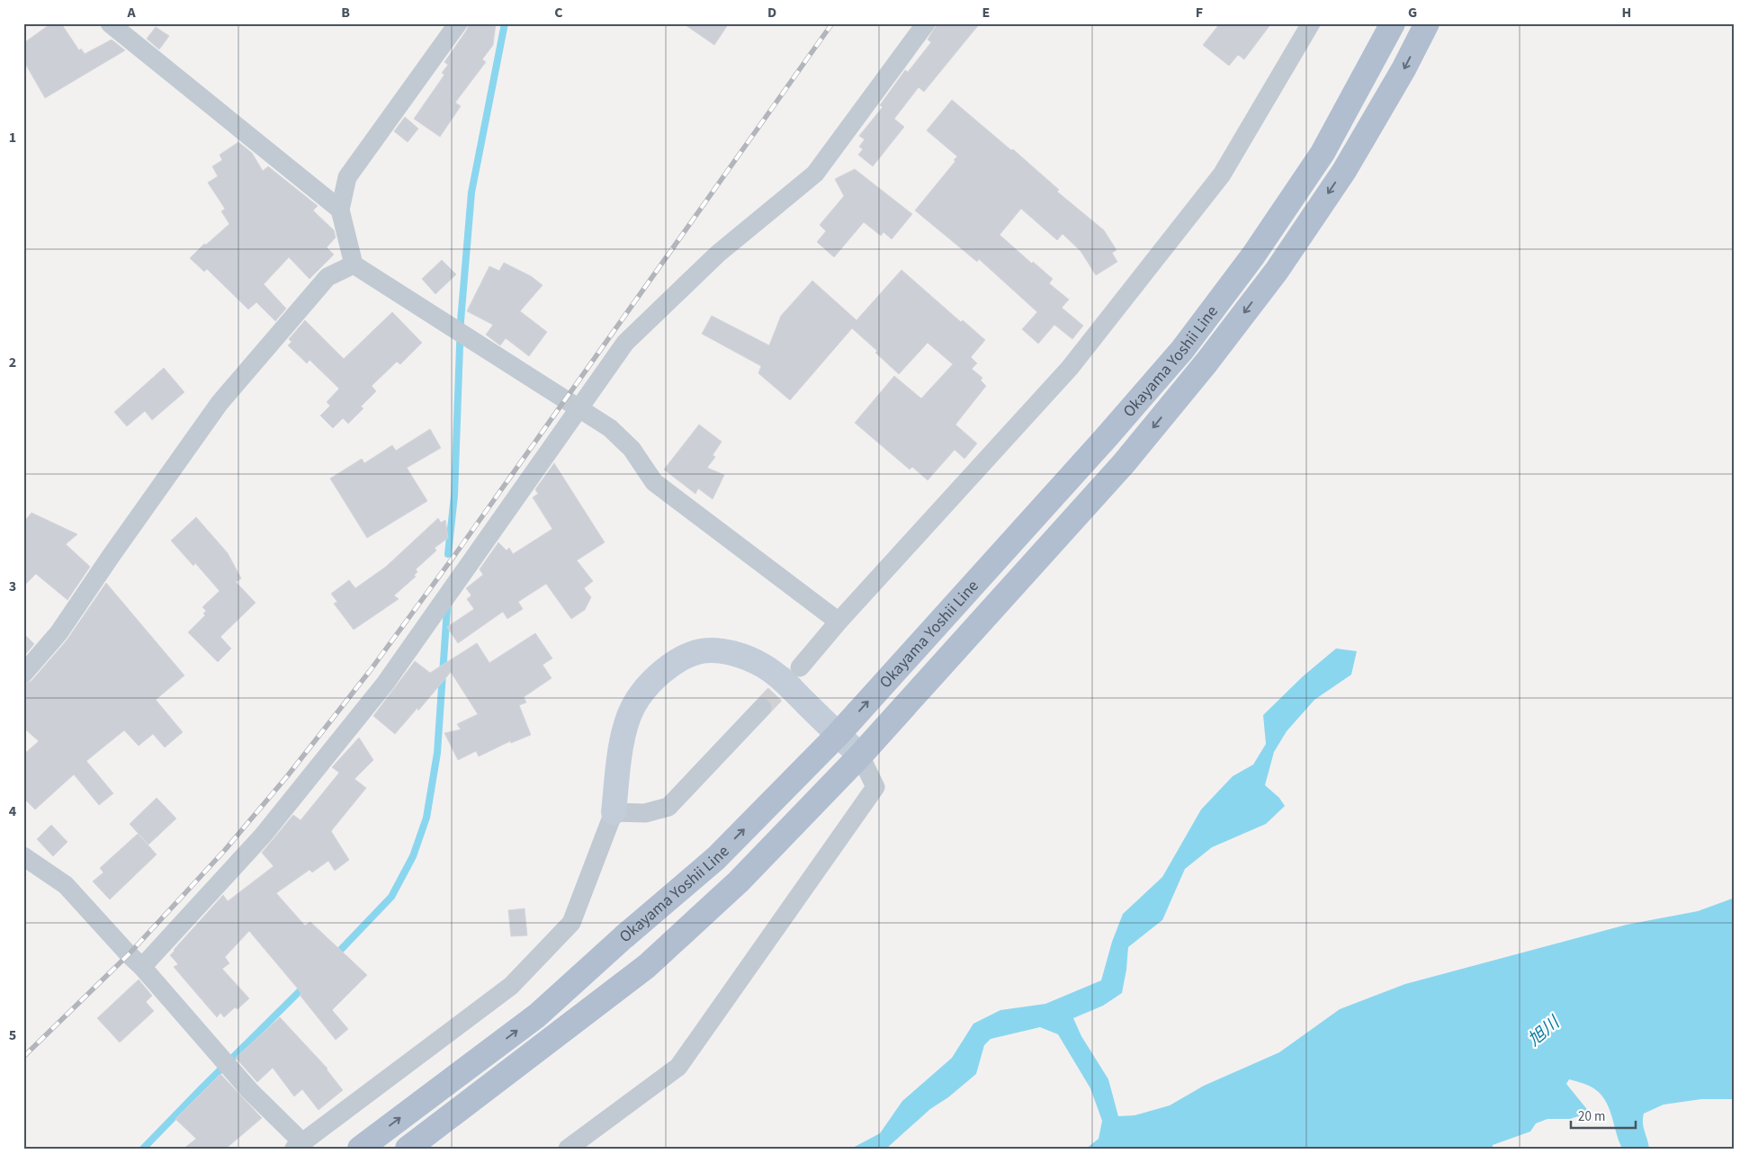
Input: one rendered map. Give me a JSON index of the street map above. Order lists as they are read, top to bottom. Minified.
{"streets":{"main road":["Okayama Yoshii Line"]},"water":["旭川"],"scale_bar":"20 m","grid":{"columns":["A","B","C","D","E","F","G","H"],"rows":["1","2","3","4","5"]}}
